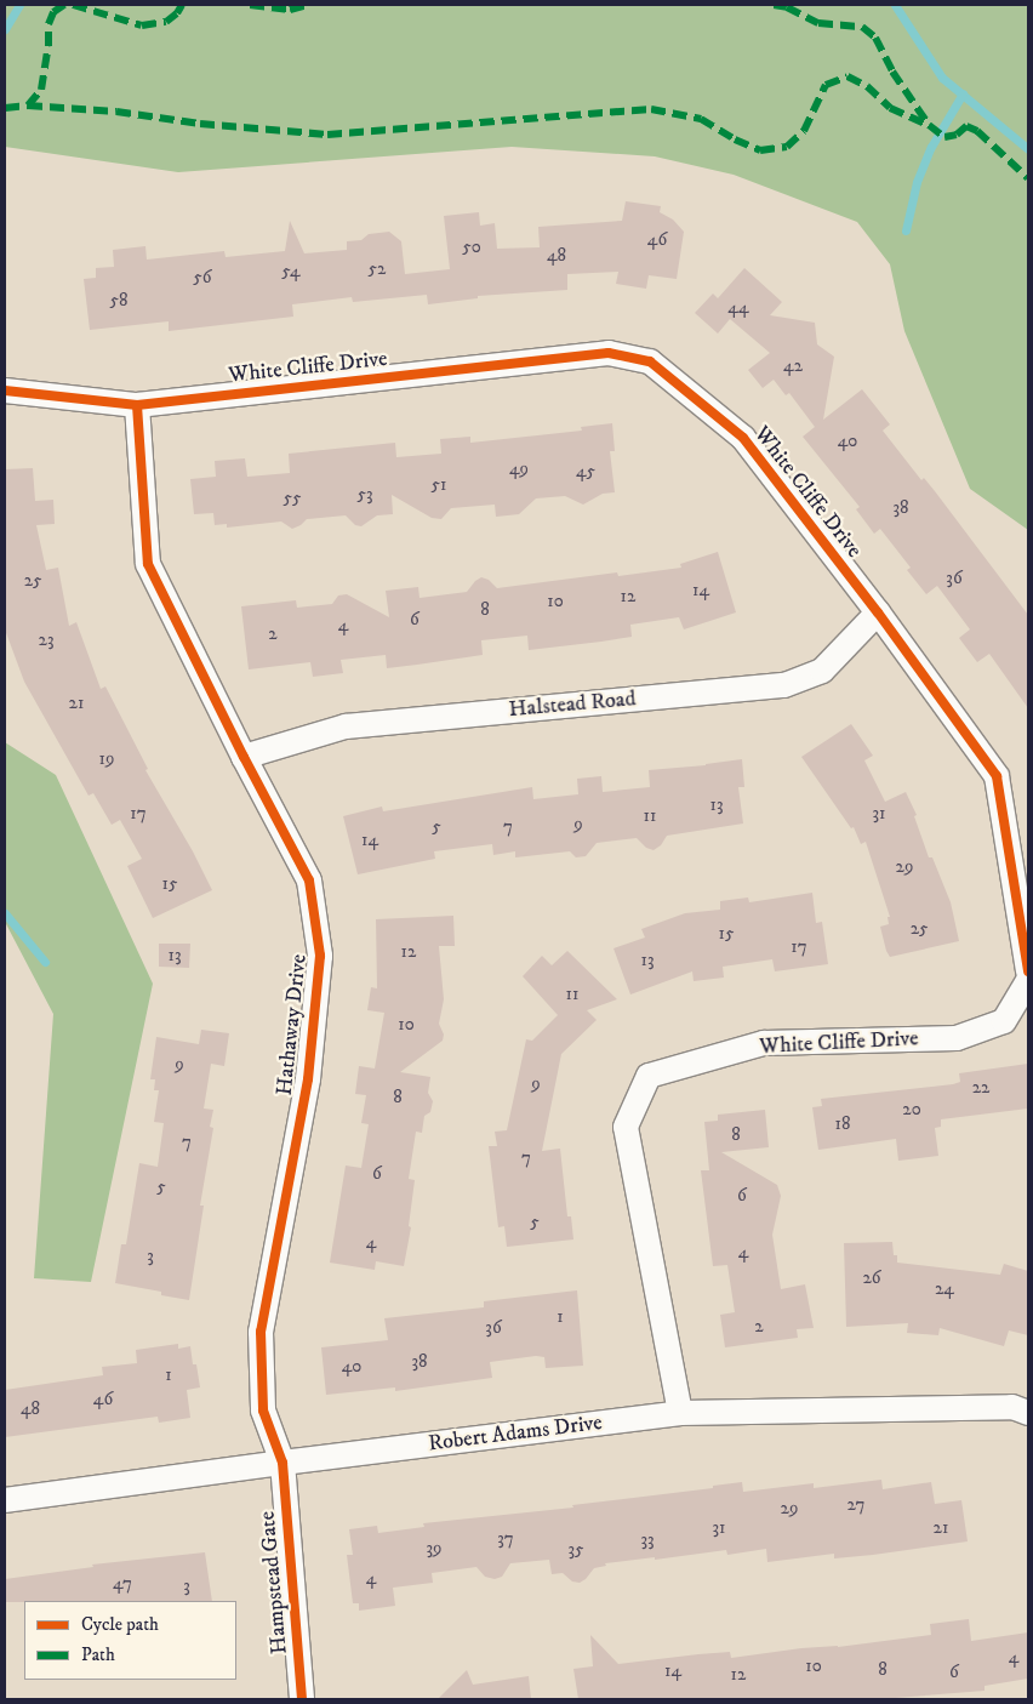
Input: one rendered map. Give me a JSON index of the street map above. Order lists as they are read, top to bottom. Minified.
{"streets":{"street":["White Cliffe Drive","Halstead Road","Hathaway Drive","Robert Adams Drive","Hampstead Gate"]},"crossings":[["White Cliffe Drive","Halstead Road"],["White Cliffe Drive","Hathaway Drive"],["White Cliffe Drive","Robert Adams Drive"],["Halstead Road","Hathaway Drive"],["Hathaway Drive","Robert Adams Drive"],["Hathaway Drive","Hampstead Gate"],["Robert Adams Drive","Hampstead Gate"]],"house_numbers":["46","50","48","52","54","56","58","44","42","40","49","45","51","53","55","38","36","25","14","12","10","8","6","4","2","23","21","19","13","17","31","11","9","5","7","14","29","15","25","15","17","12","13","13","11","10","9","9","22","8","20","18","8","7","7","6","5","6","5","4","4","3","26","24","1","2","36","38","40","1","46","48","27","29","31","21","37","33","39","35","4","47","3","4","10","8","14","6","12"],"legend":["Cycle path","Path"]}
